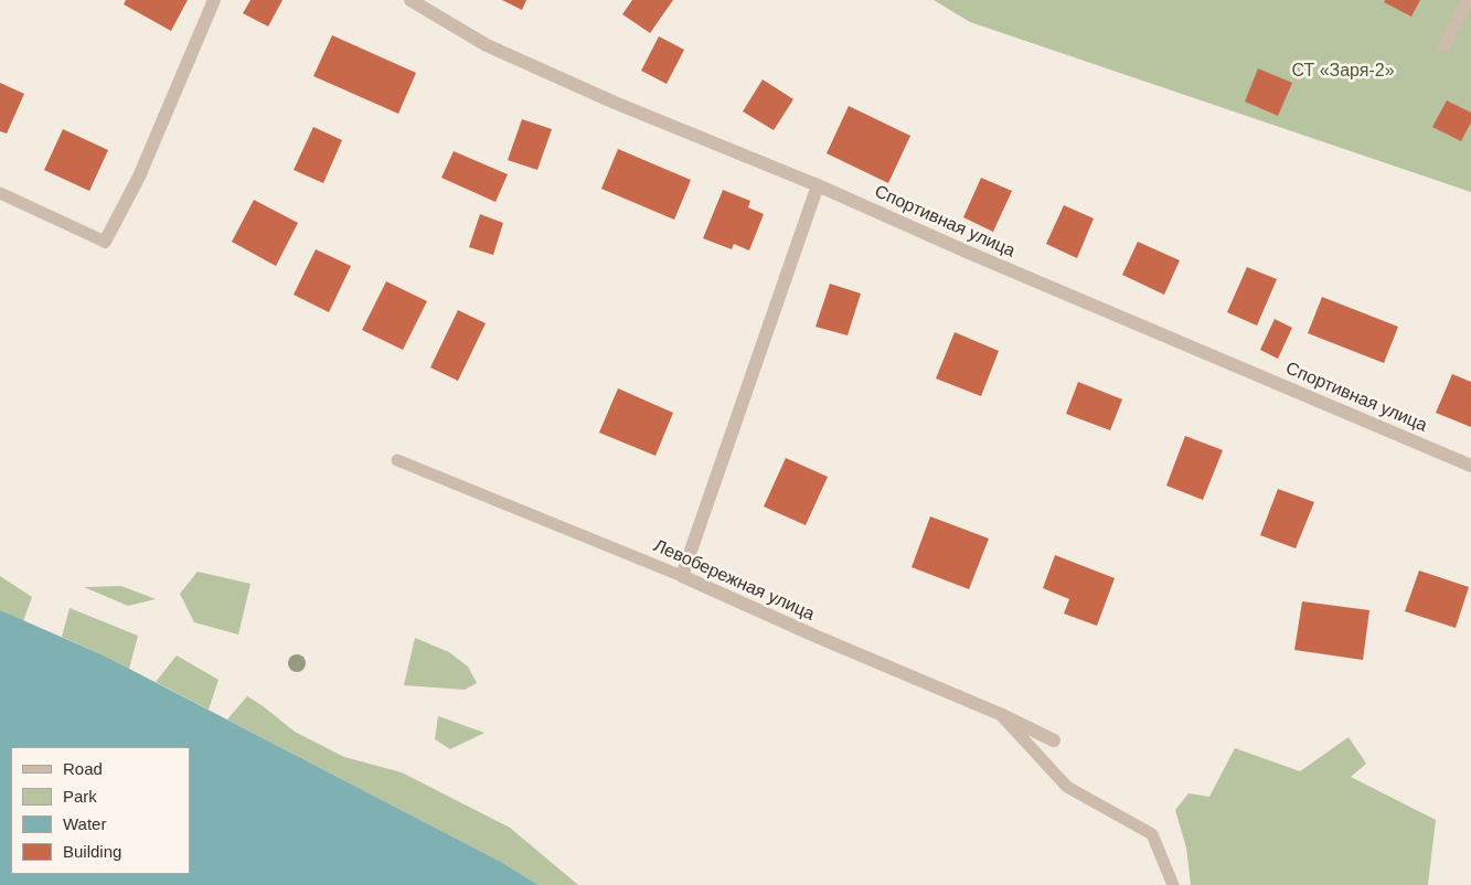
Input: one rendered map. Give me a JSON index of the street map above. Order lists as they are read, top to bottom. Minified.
{"streets":{"street":["Спортивная улица","Левобережная улица"]},"parks":["СТ «Заря-2»"],"legend":["Road","Park","Water","Building"]}
